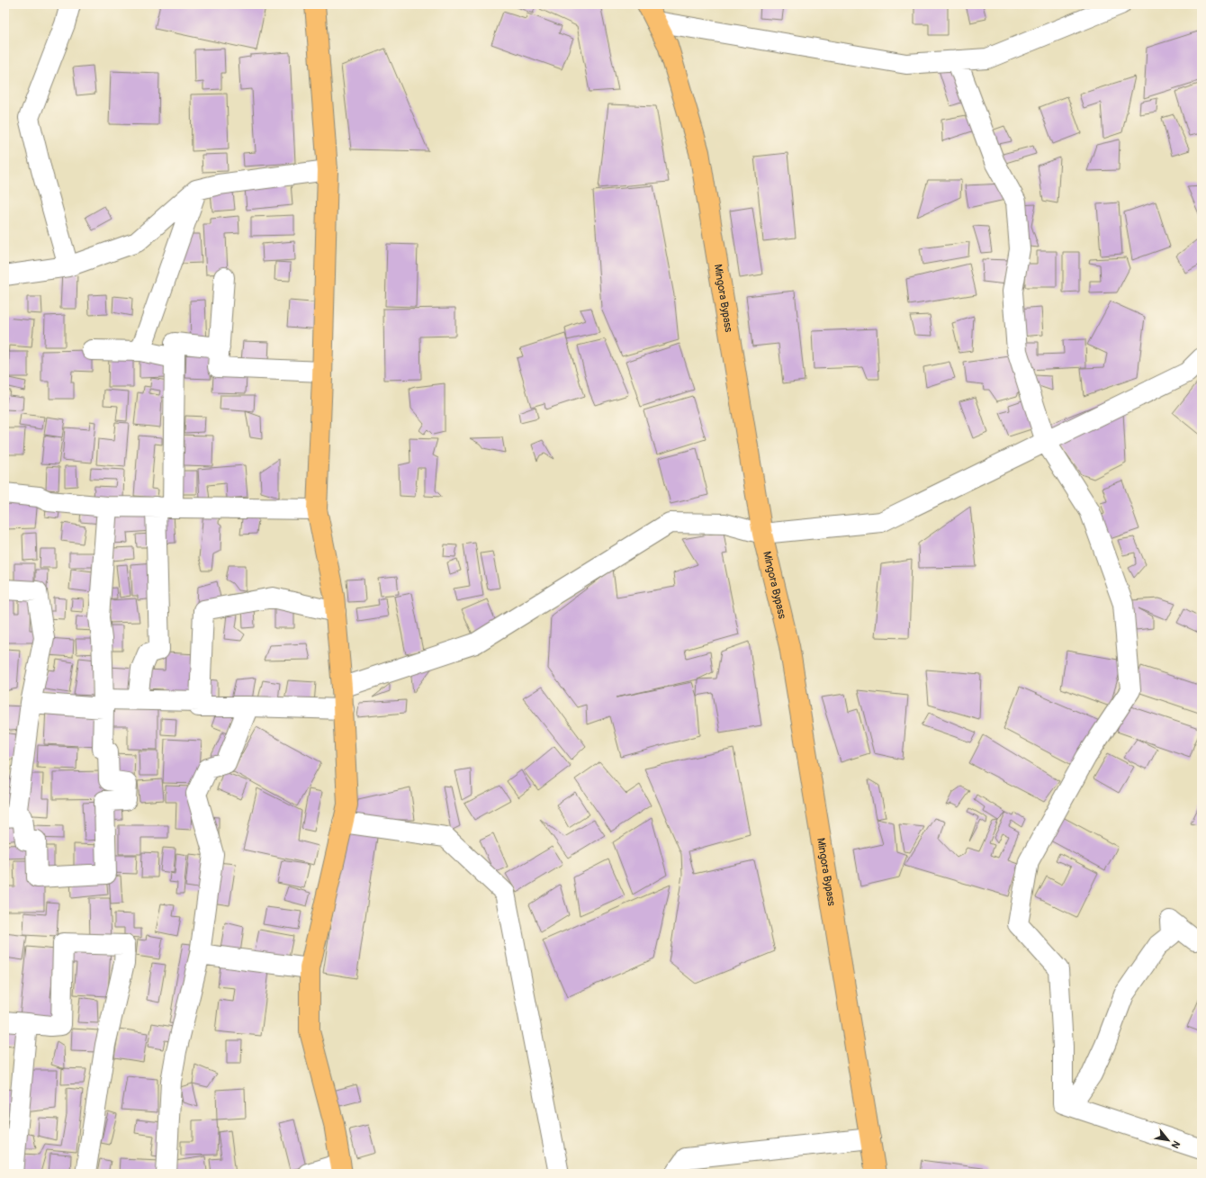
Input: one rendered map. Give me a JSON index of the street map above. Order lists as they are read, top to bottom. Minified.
{"streets":{"main road":["Mingora Bypass"]},"north":"bottom right"}
